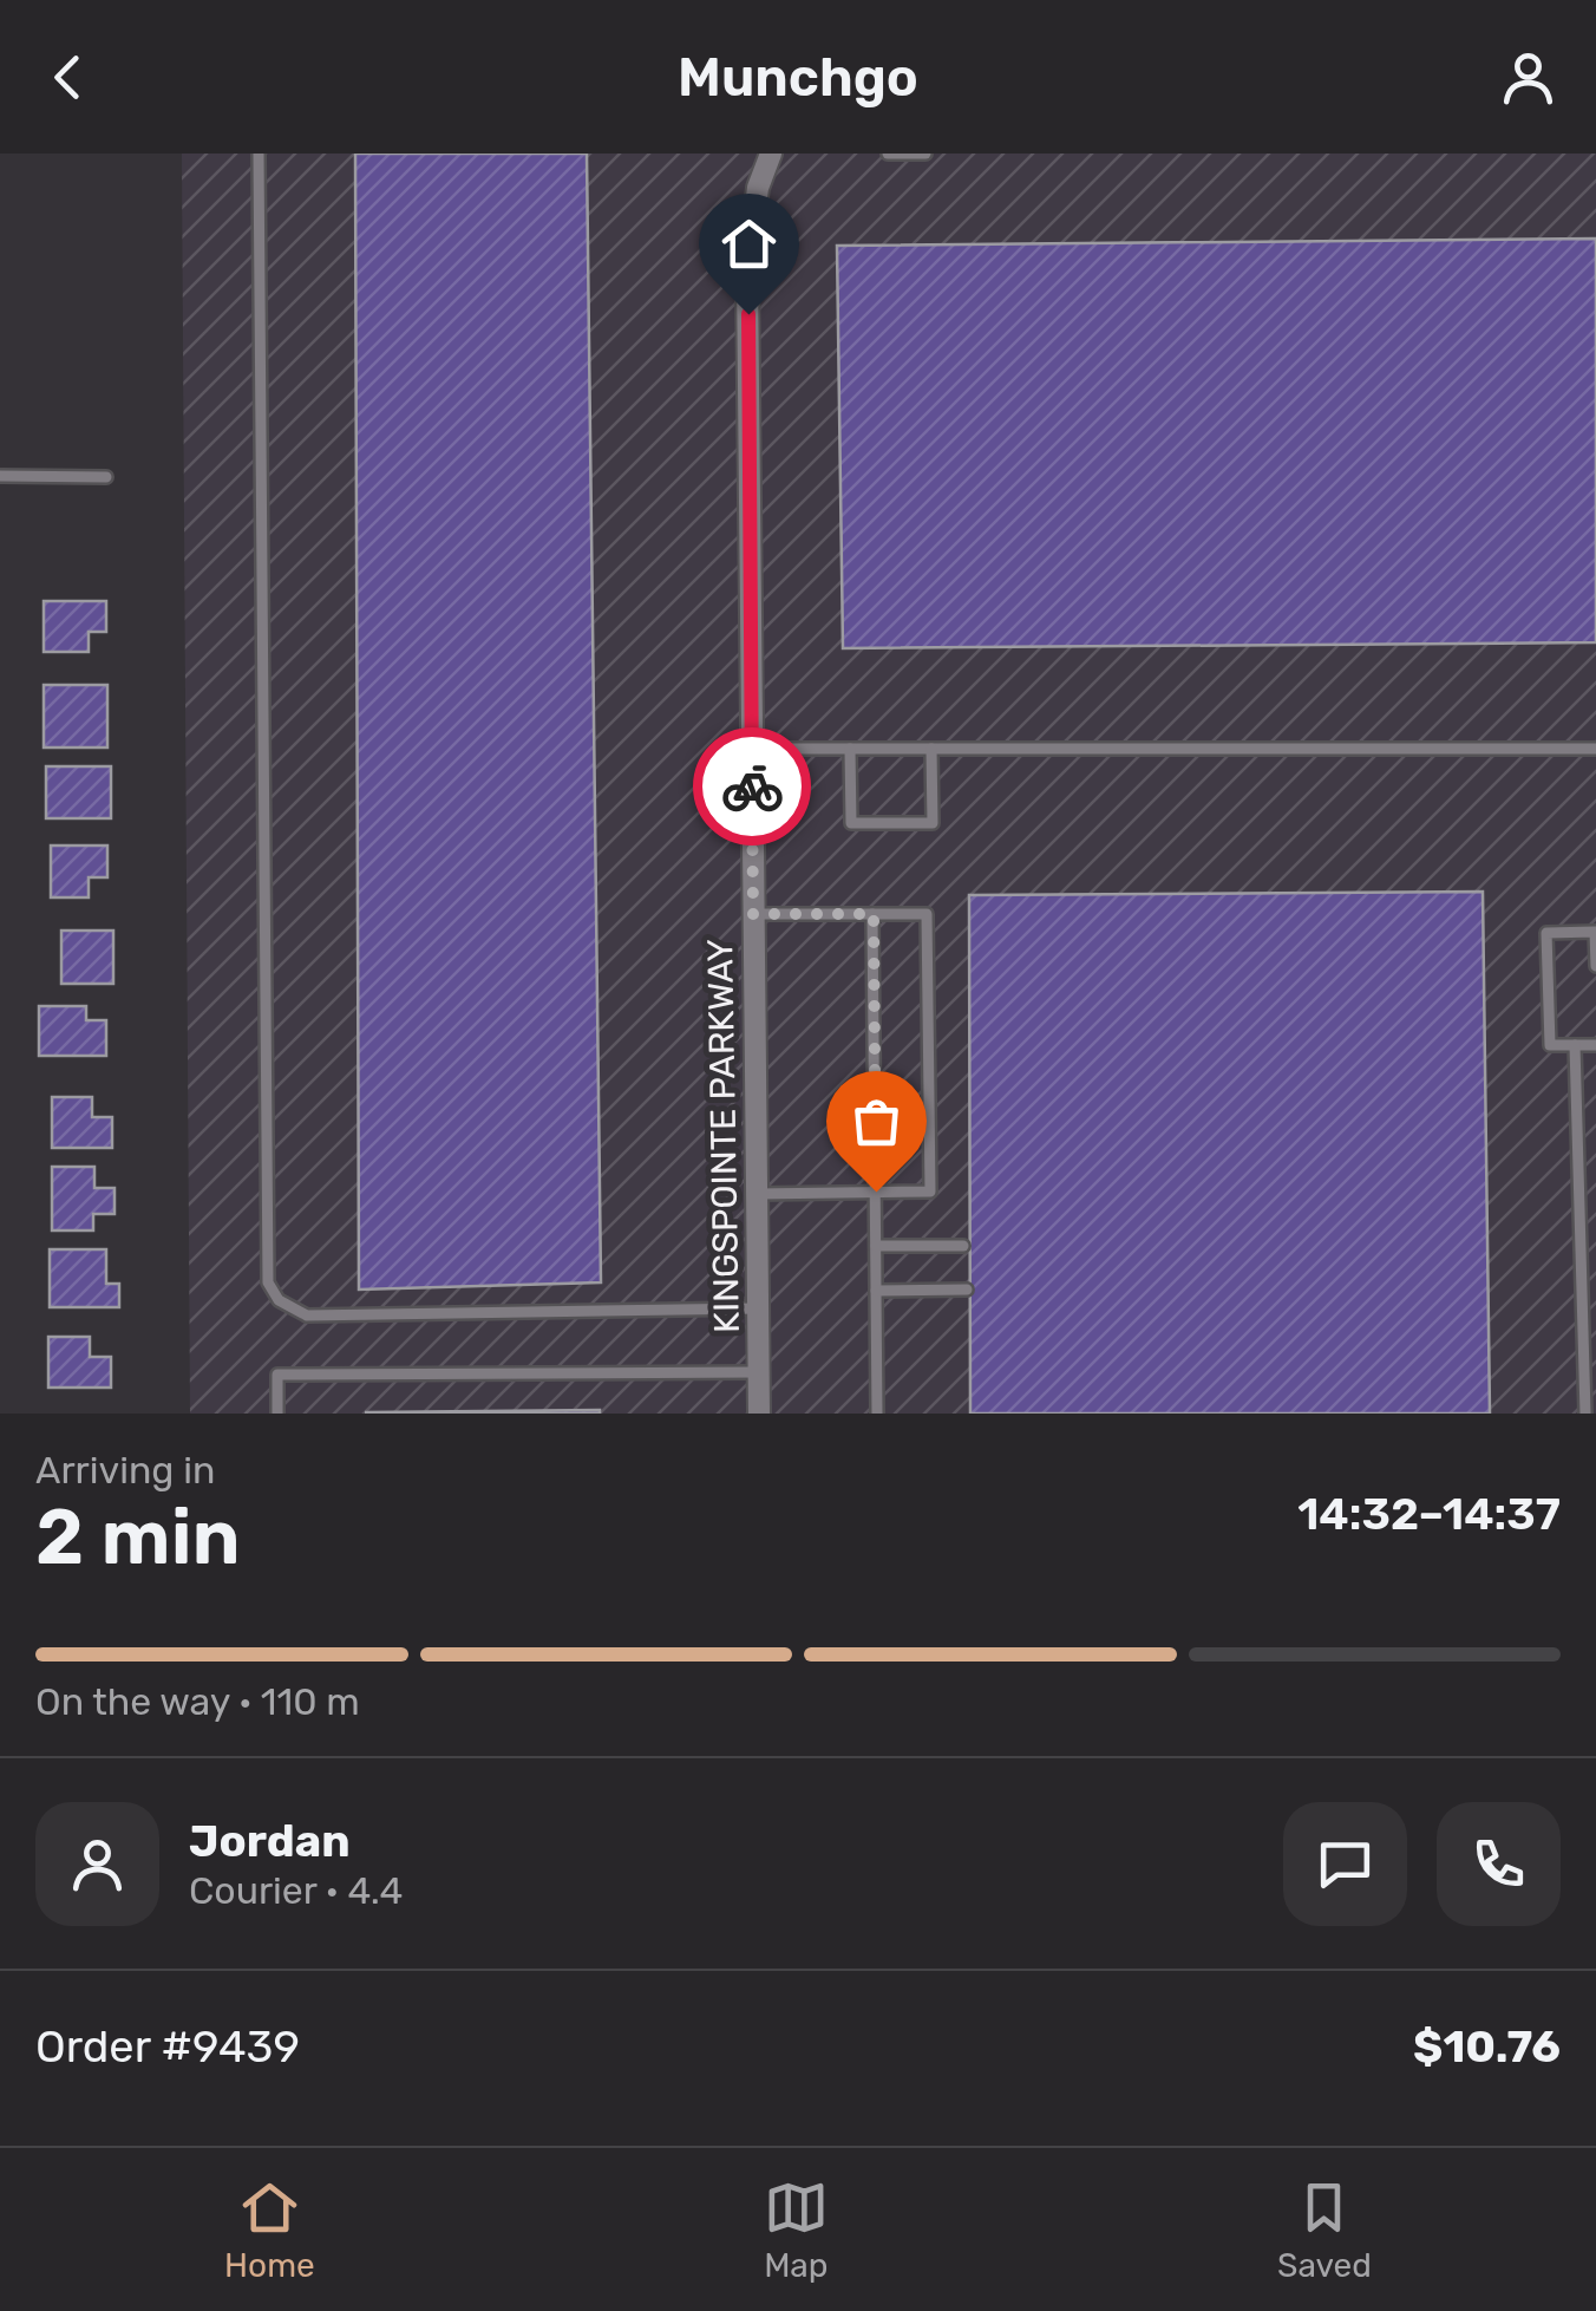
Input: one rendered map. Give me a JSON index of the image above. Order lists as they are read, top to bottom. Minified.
{"streets":{"street":["KINGSPOINTE PARKWAY"]},"page":{"header":"Munchgo","heading":["2 min","Arriving in","14:32–14:37"],"panel":["Jordan","Courier · 4.4","Order #9439","$10.76"],"bar":"On the way · 110 m","tabs":["Home","Map","Saved"]}}
